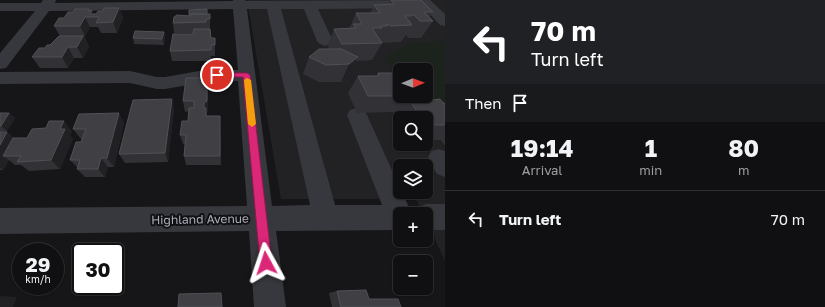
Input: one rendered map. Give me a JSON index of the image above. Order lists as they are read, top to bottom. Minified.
{"streets":{"street":["Highland Avenue"]},"north":"right","page":{"turn":["70 m","Turn left"],"map_buttons":["+","−"],"then":"Then","eta":["19:14","Arrival","1","min","80","m"],"list":[{"name":"Turn left","value":"70 m"}],"speed":"29 km/h","limit":"30"}}
